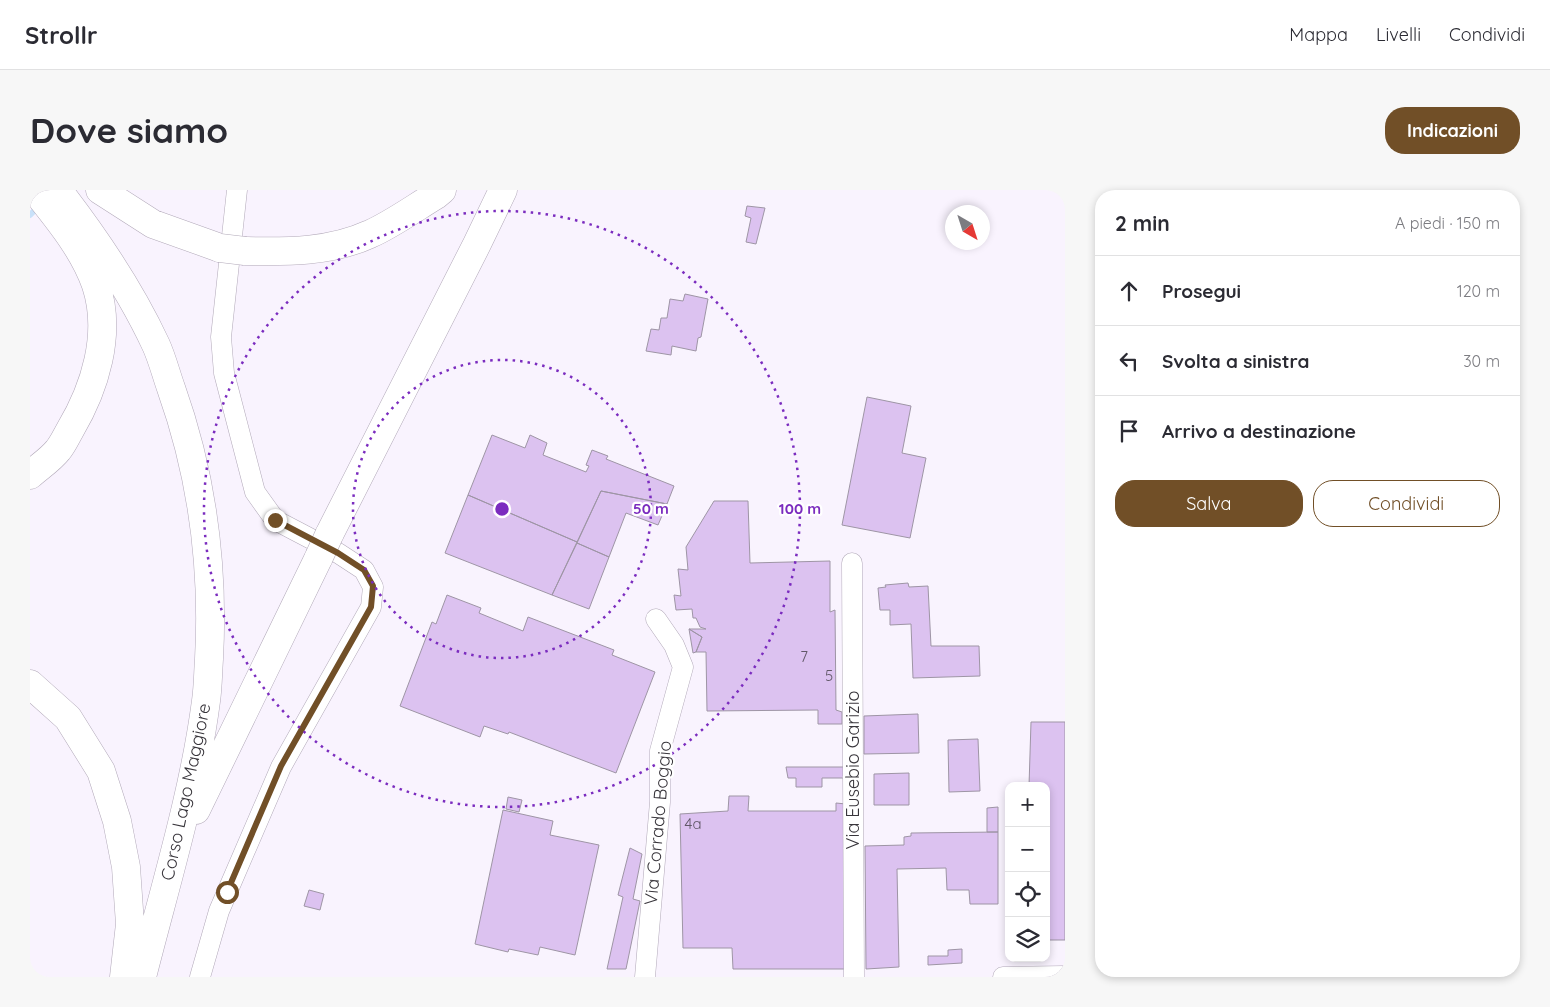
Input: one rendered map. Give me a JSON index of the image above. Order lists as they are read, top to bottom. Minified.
{"streets":{"highway":["Corso Lago Maggiore"],"street":["Via Eusebio Garizio","Via Corrado Boggio"]},"house_numbers":["7","5","4a"],"north":"bottom right","page":{"header":"Strollr","nav":["Mappa","Livelli","Condividi"],"buttons":["Indicazioni",["Salva","Condividi"]],"title":"Dove siamo","heading":["2 min","A piedi · 150 m"],"list":[["Prosegui","120 m"],["Svolta a sinistra","30 m"],"Arrivo a destinazione"],"map_buttons":["+","−"]},"rings":["50 m","100 m"]}
